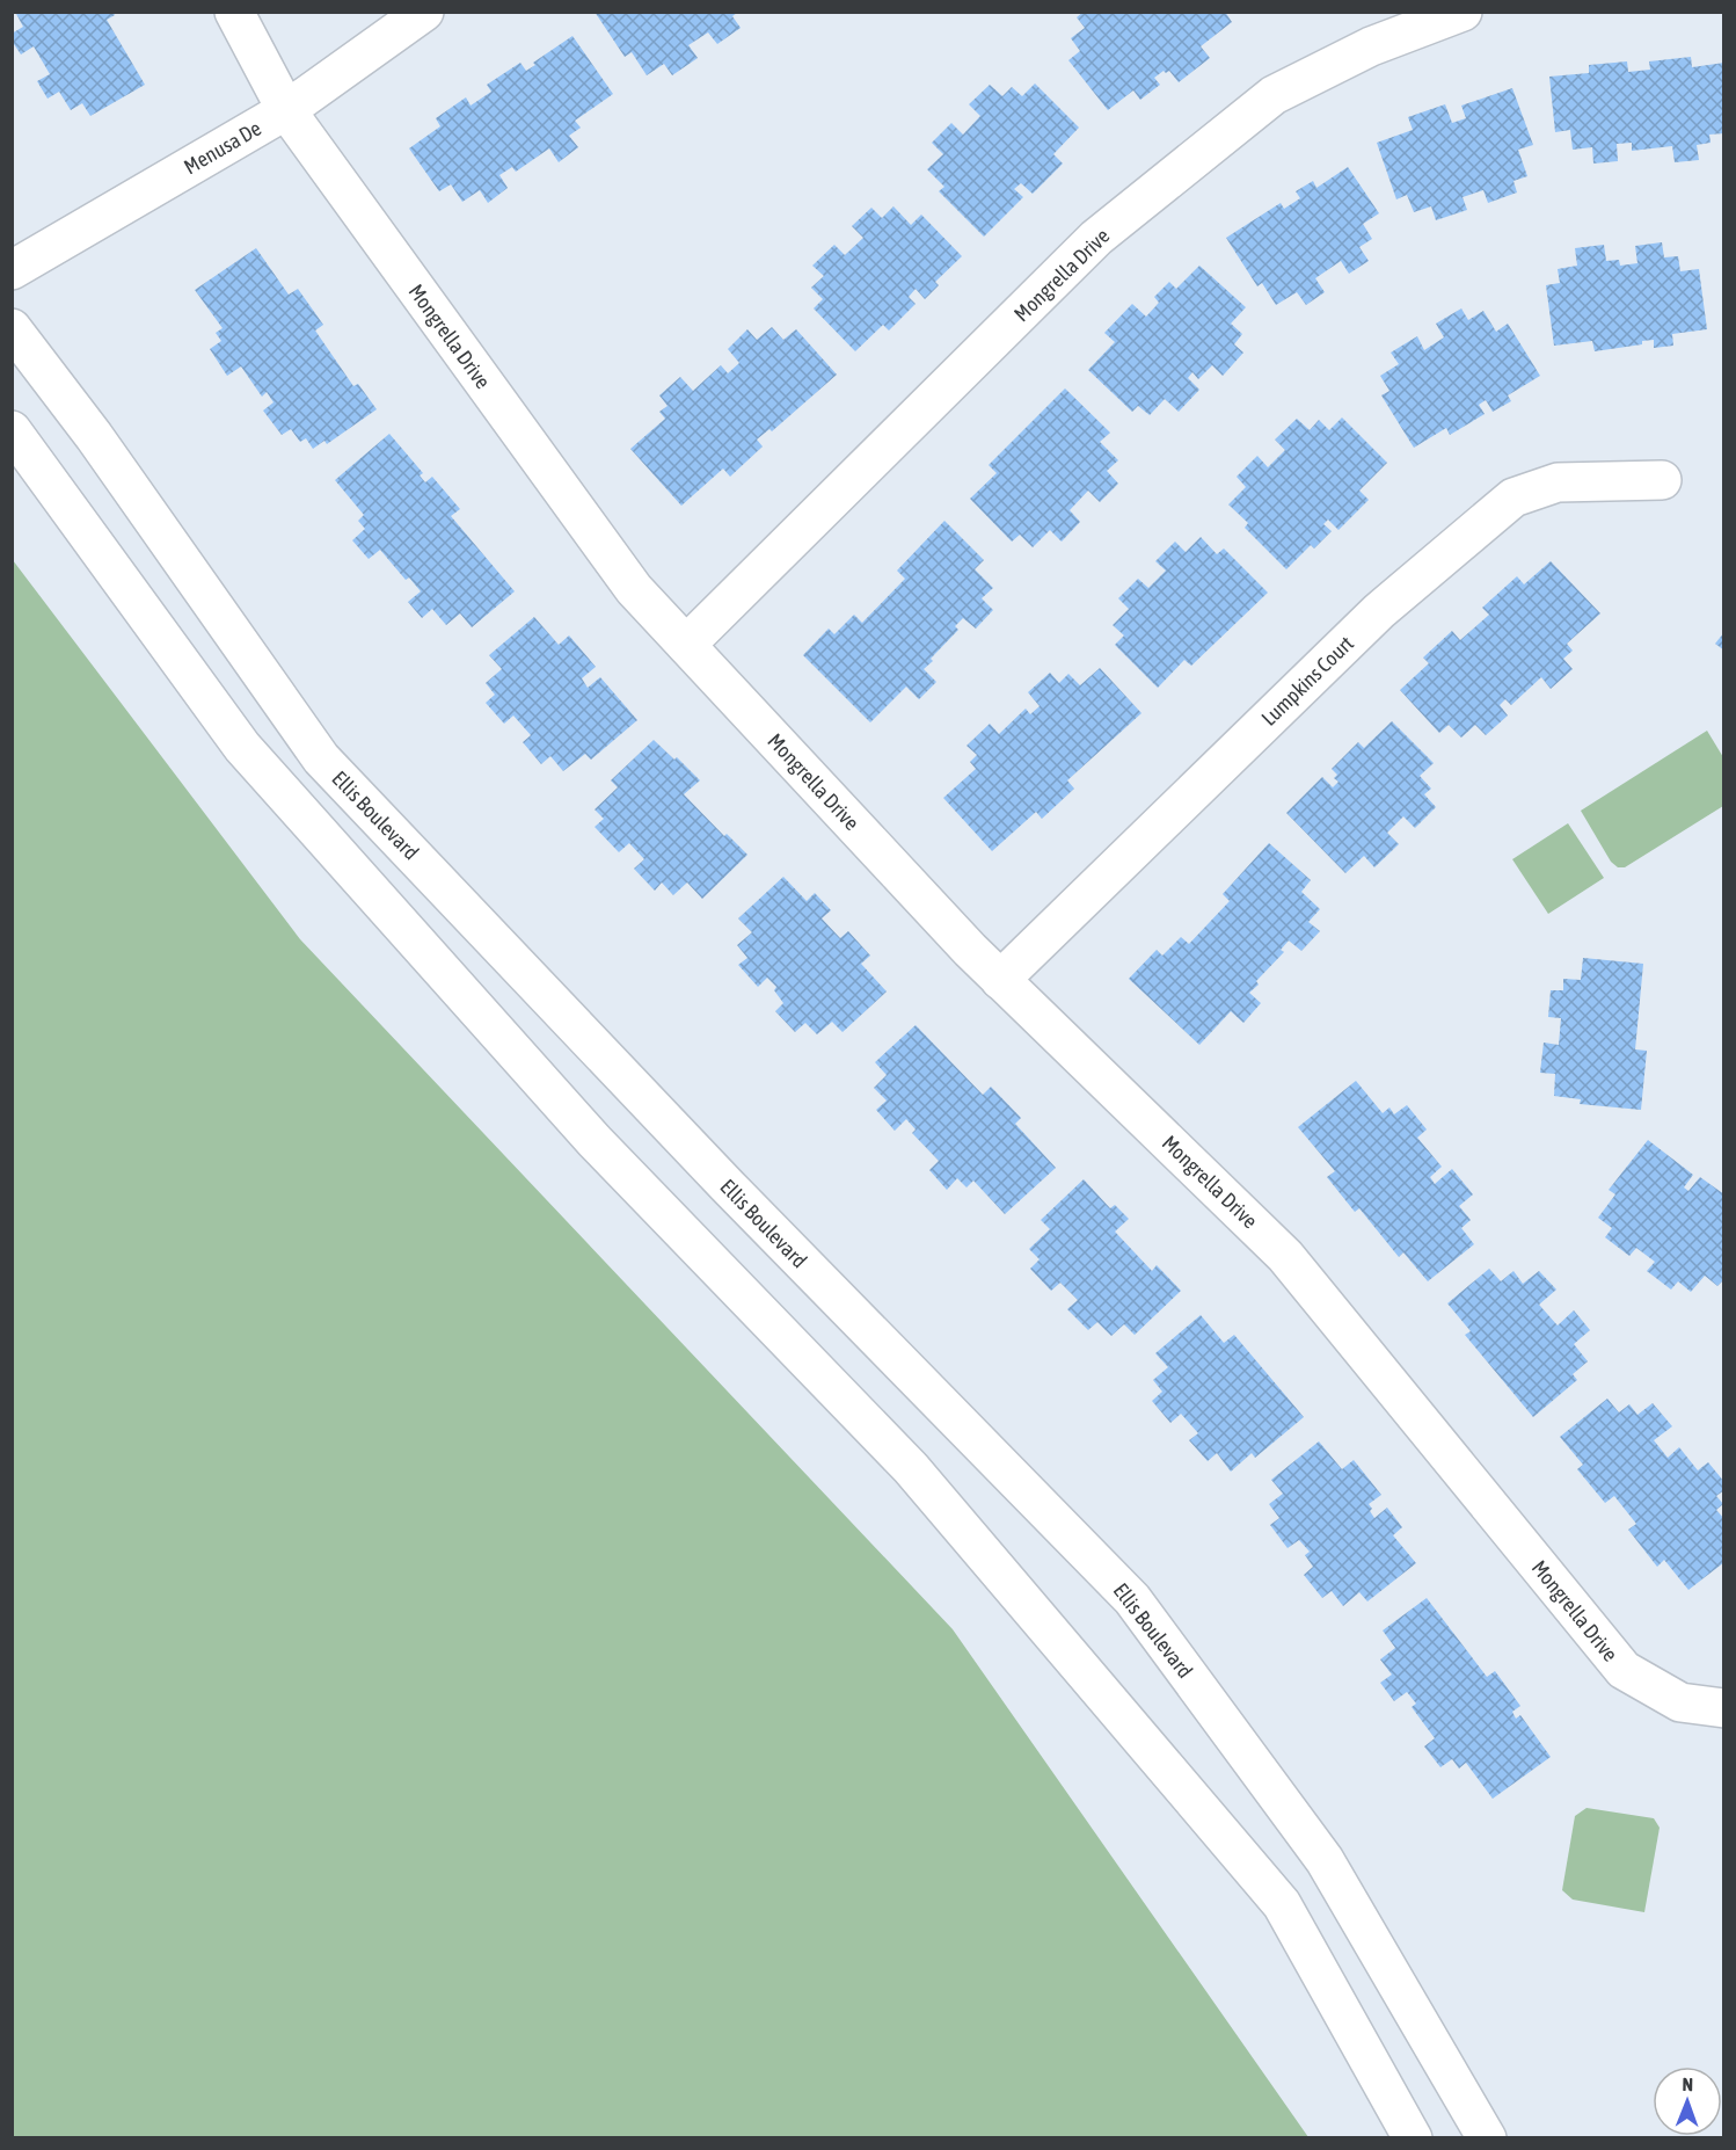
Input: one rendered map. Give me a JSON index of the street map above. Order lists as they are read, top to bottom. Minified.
{"streets":{"street":["Menusa De","Mongrella Drive","Lumpkins Court","Ellis Boulevard"]},"crossings":[["Menusa De","Mongrella Drive"],["Mongrella Drive","Lumpkins Court"]],"north":"top"}
